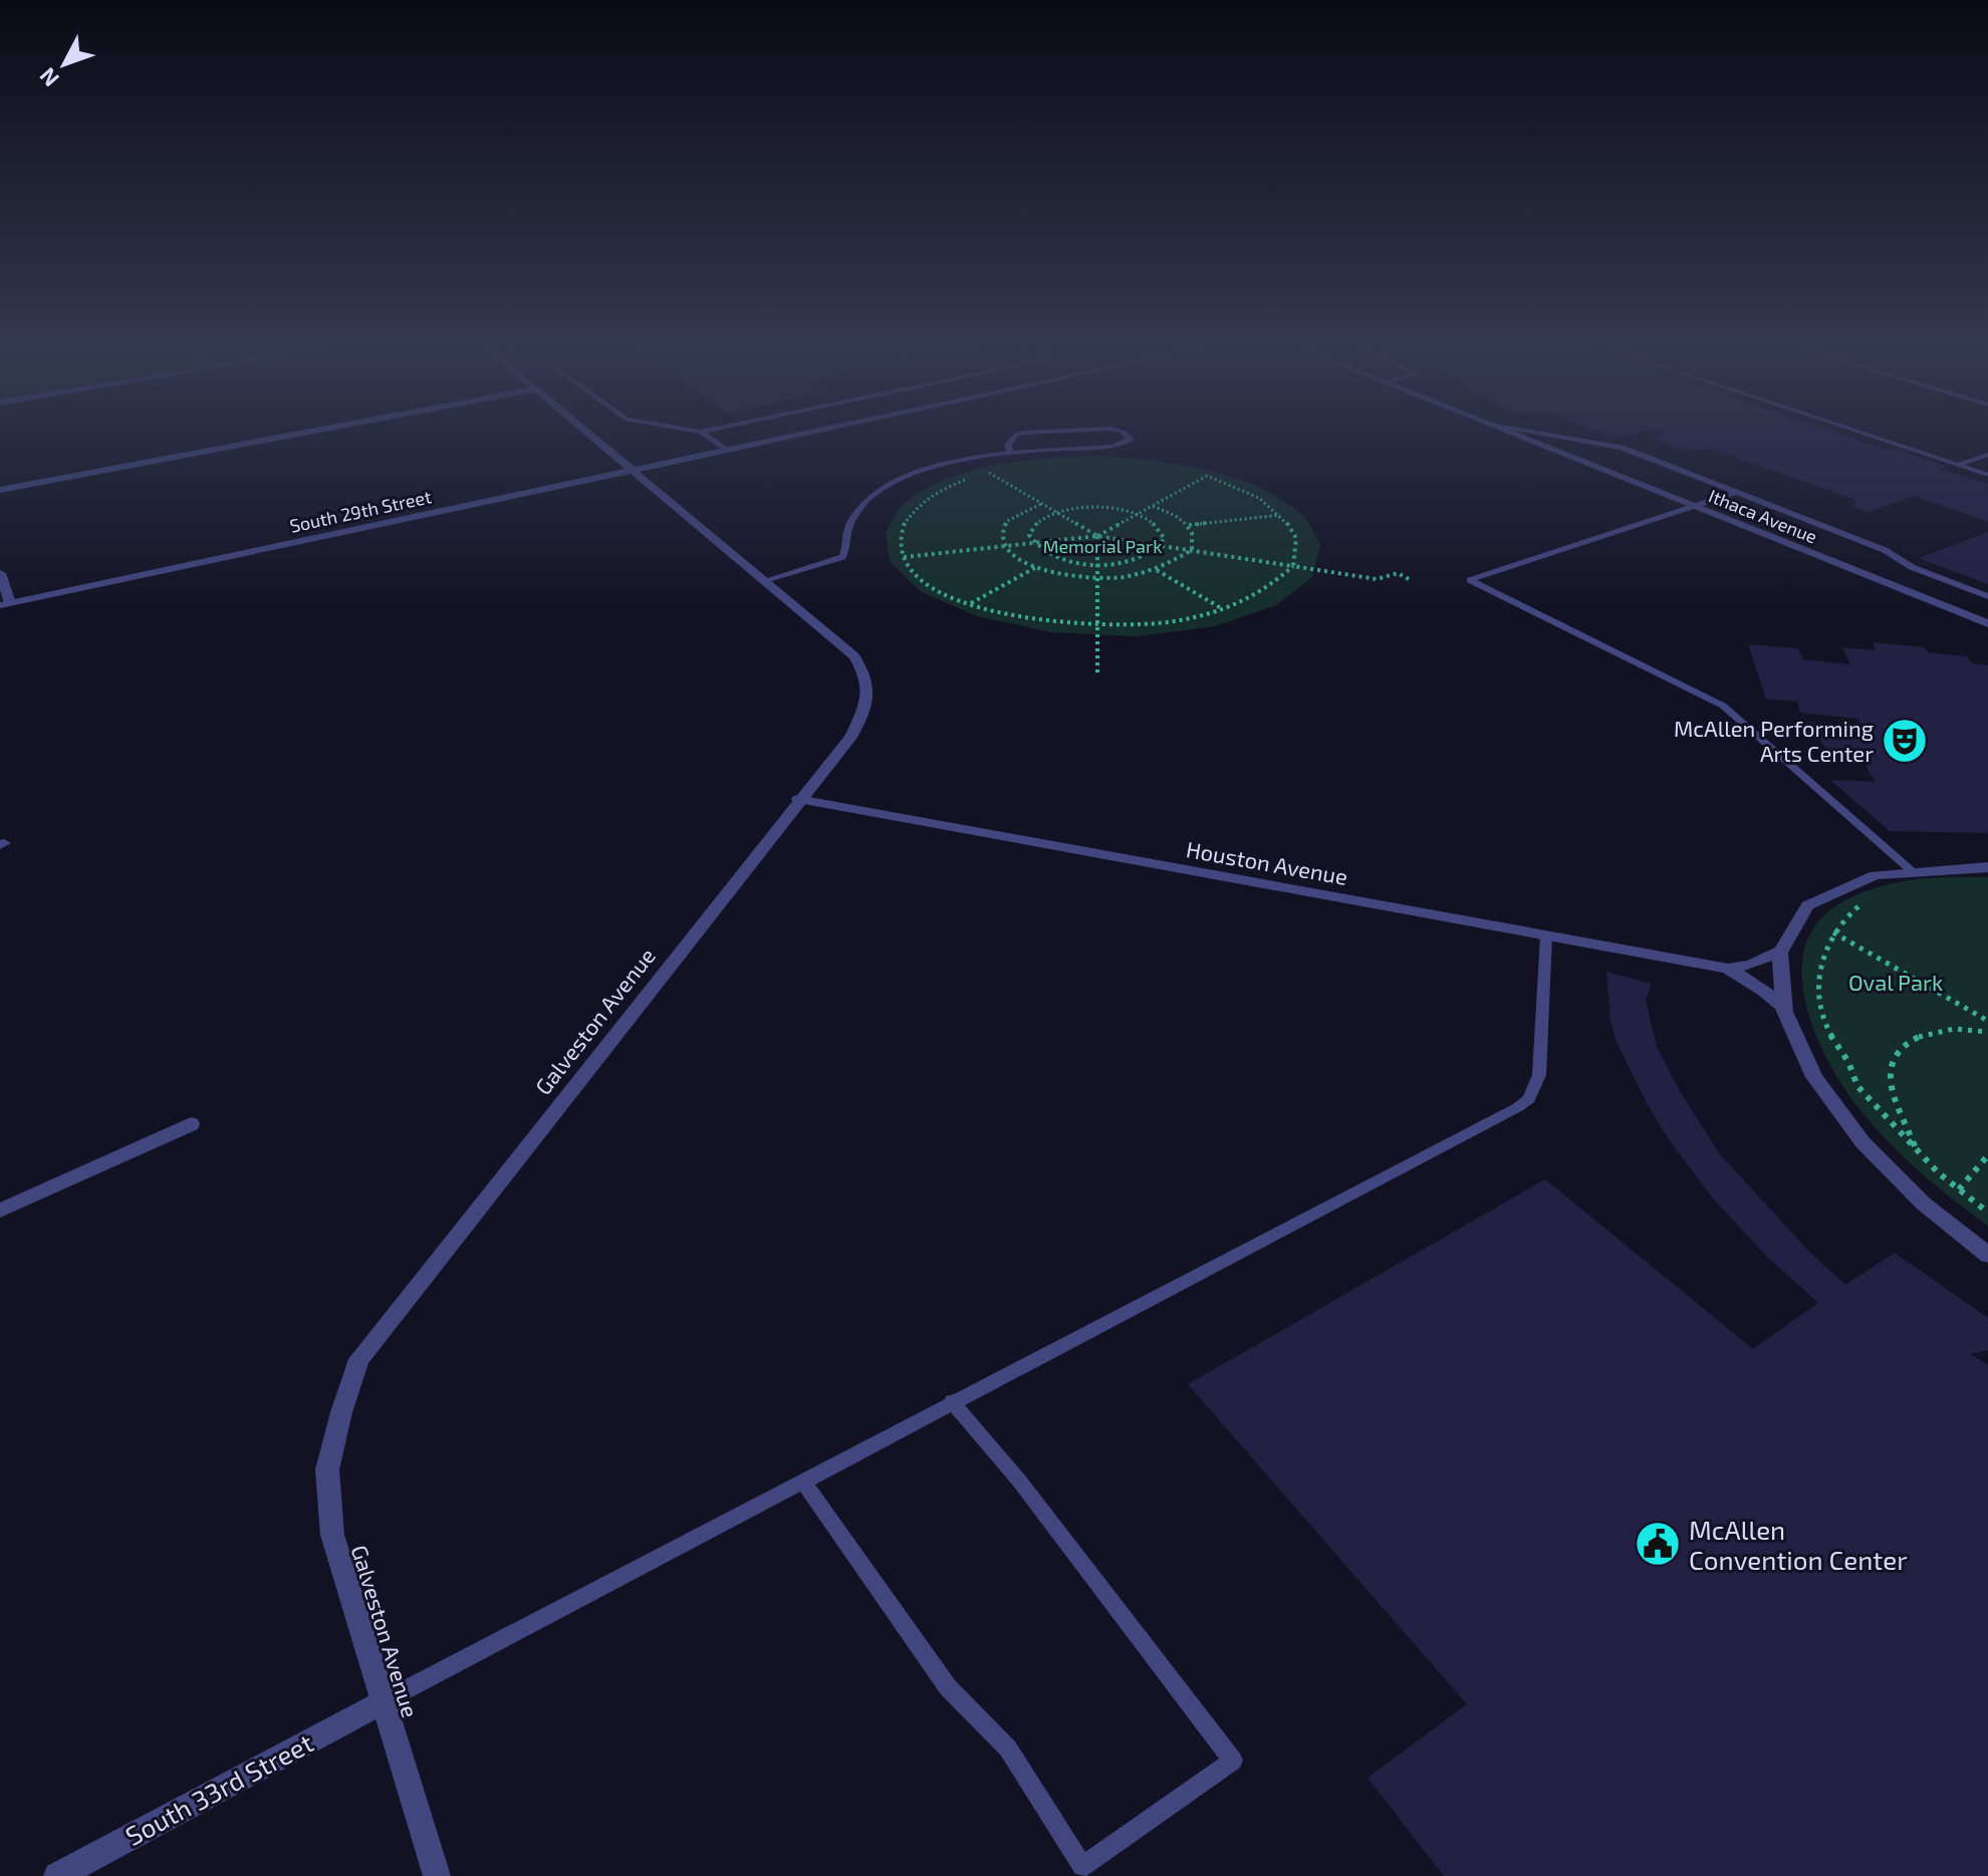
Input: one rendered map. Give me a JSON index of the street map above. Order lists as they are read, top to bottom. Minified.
{"streets":{"street":["South 29th Street","Ithaca Avenue","Houston Avenue","Galveston Avenue","South 33rd Street"]},"crossings":[["South 29th Street","Galveston Avenue"],["Houston Avenue","Galveston Avenue"],["Galveston Avenue","South 33rd Street"]],"parks":["Memorial Park","Oval Park"],"places":{"theatre":["McAllen Performing Arts Center"],"public building":["McAllen Convention Center"]},"north":"bottom left"}
